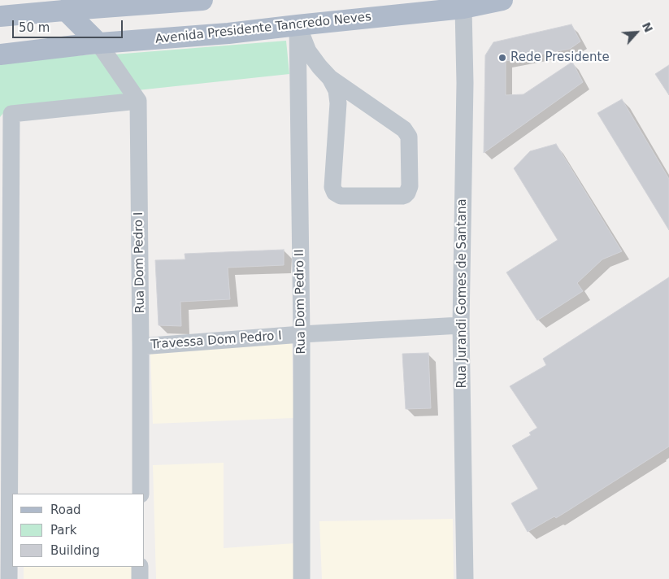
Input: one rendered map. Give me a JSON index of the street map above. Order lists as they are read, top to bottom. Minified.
{"streets":{"main road":["Avenida Presidente Tancredo Neves"],"street":["Rua Dom Pedro I","Rua Jurandi Gomes de Santana","Rua Dom Pedro II","Travessa Dom Pedro I"]},"crossings":[["Avenida Presidente Tancredo Neves","Rua Jurandi Gomes de Santana"],["Avenida Presidente Tancredo Neves","Rua Dom Pedro II"],["Rua Dom Pedro I","Travessa Dom Pedro I"],["Rua Jurandi Gomes de Santana","Travessa Dom Pedro I"],["Rua Dom Pedro II","Travessa Dom Pedro I"]],"places":["Rede Presidente"],"legend":["Road","Park","Building"],"scale_bar":"50 m","north":"top right"}
